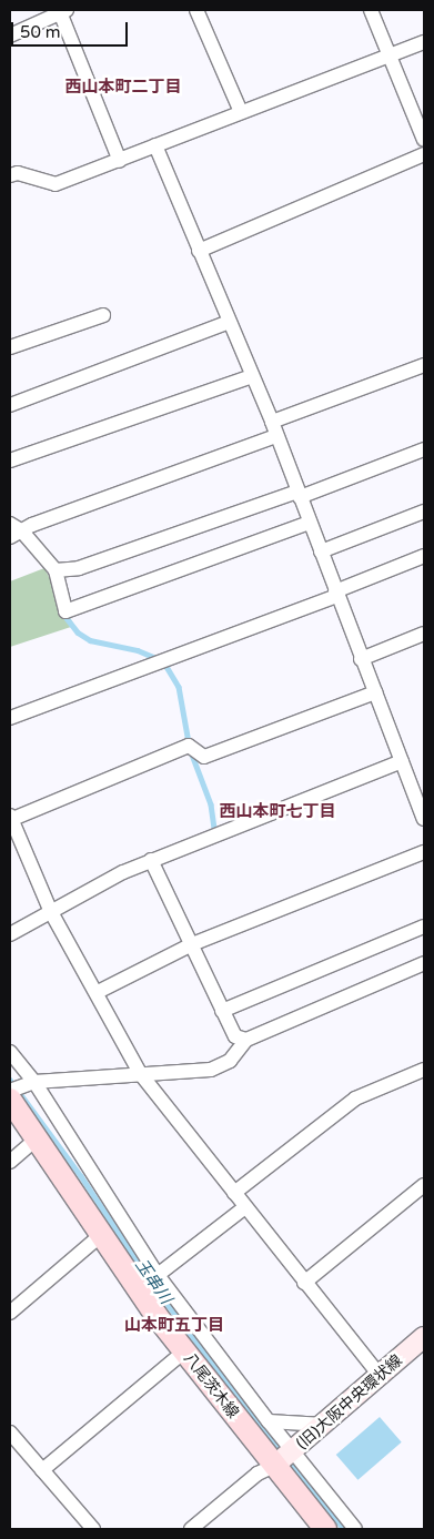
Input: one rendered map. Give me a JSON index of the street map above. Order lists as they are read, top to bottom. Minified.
{"streets":{"main road":["八尾茨木線"],"street":["(旧)大阪中央環状線"]},"crossings":[["八尾茨木線","(旧)大阪中央環状線"]],"districts":["西山本町二丁目","西山本町七丁目","山本町五丁目"],"water":["玉串川"],"scale_bar":"50 m"}
